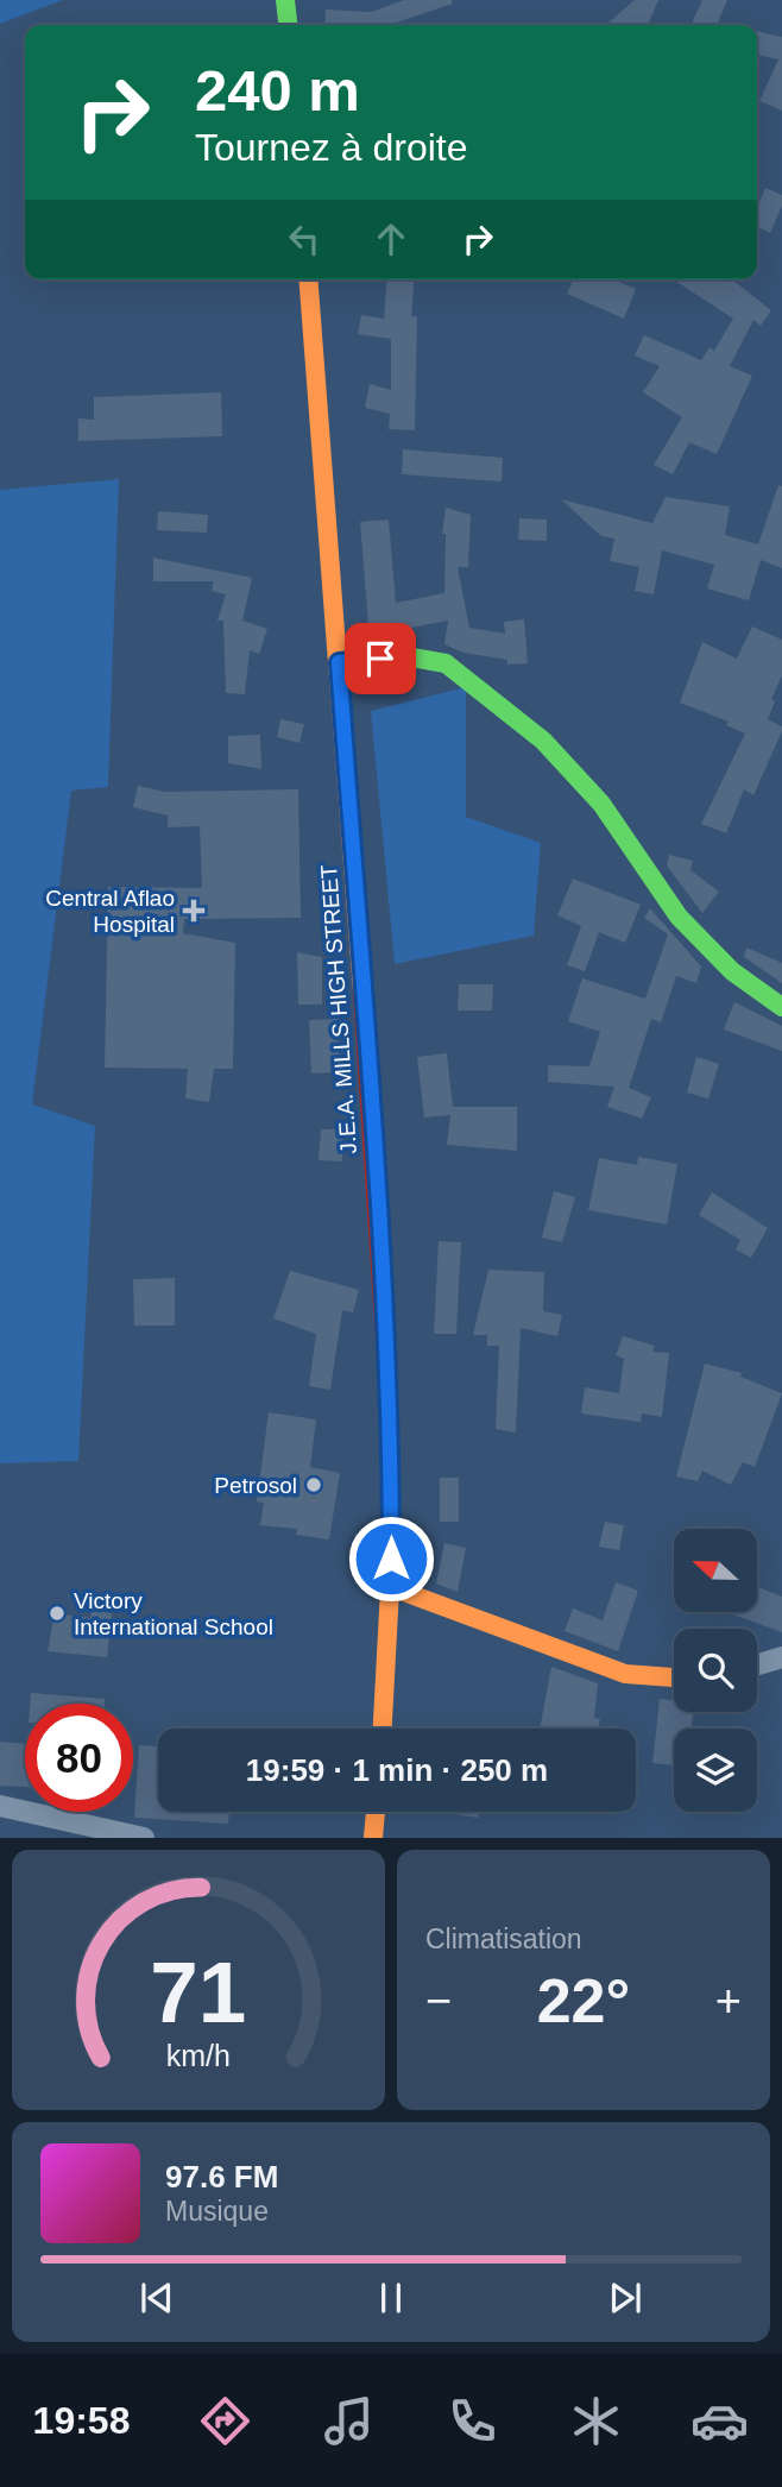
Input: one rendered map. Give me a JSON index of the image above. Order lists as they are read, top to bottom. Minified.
{"streets":{"main road":["J.E.A. MILLS HIGH STREET"]},"places":{"health":["Central Aflao Hospital"],"other":["Petrosol","Victory International School"]},"north":"left","page":{"turn":["240 m","Tournez à droite"],"limit":"80","trip":"19:59 · 1 min · 250 m","tile":"Climatisation","heat":["−","22°","+"],"song":["97.6 FM","Musique"],"tabs":"19:58","gauge":["71","km/h"]}}
